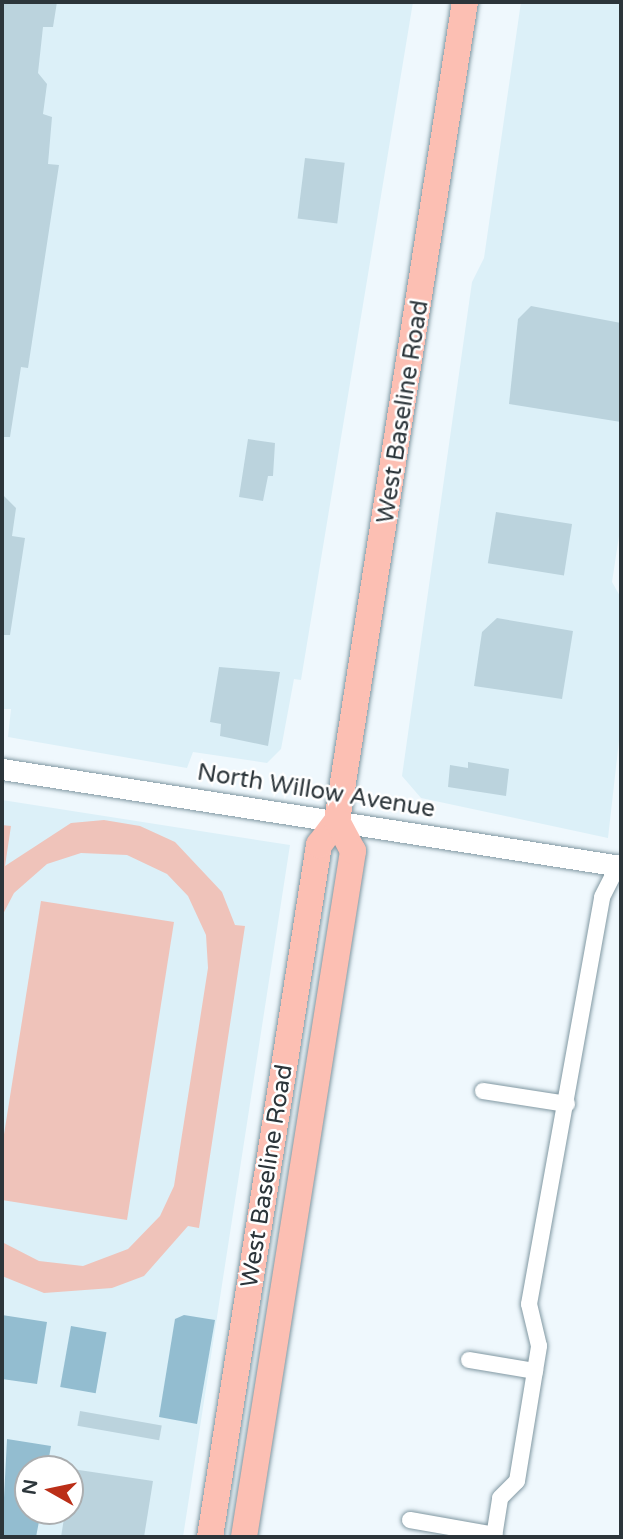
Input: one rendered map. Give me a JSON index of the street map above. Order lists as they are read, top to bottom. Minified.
{"streets":{"main road":["West Baseline Road"],"street":["North Willow Avenue"]},"crossings":[["West Baseline Road","North Willow Avenue"]],"north":"left"}
